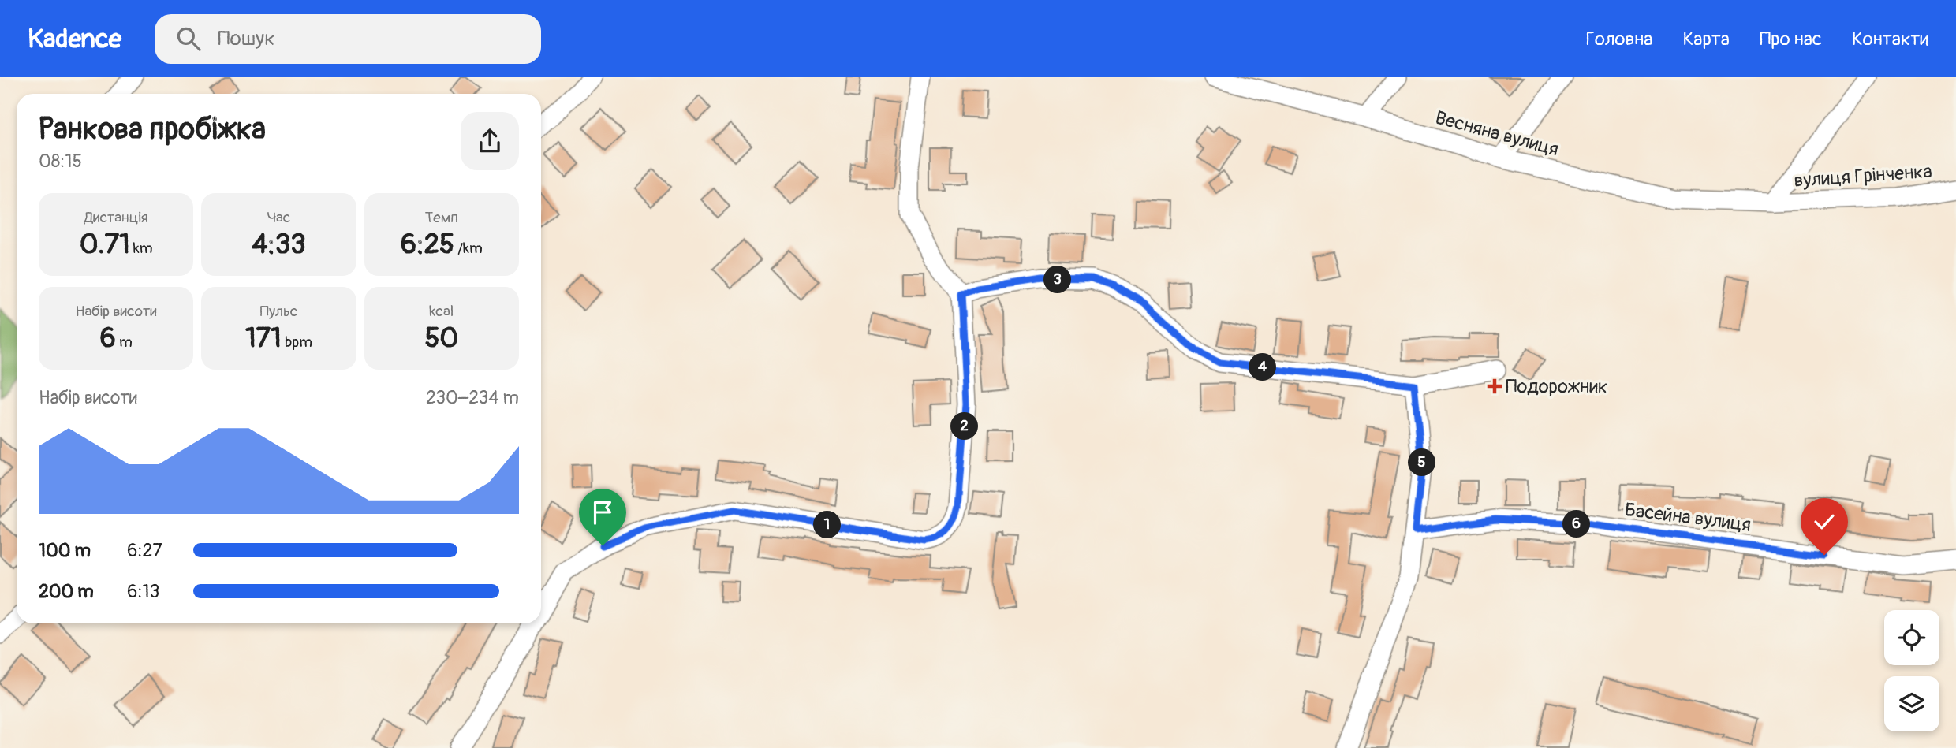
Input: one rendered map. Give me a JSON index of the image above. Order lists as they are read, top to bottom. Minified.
{"streets":{"street":["Весняна вулиця","вулиця Грінченка","Басейна вулиця"]},"crossings":[["Весняна вулиця","вулиця Грінченка"]],"places":{"health":["Подорожник"]},"page":{"header":"Kadence","search":"Пошук","nav":["Головна","Карта","Про нас","Контакти"],"heading":["Ранкова пробіжка","08:15"],"stats":[["Дистанція","0.71 km"],["Час","4:33"],["Темп","6:25 /km"],["Набір висоти","6 m"],["Пульс","171 bpm"],["kcal","50"]],"pins":["3","4","2","5","6","1"],"chart":["Набір висоти","230–234 m"],"list":[{"name":"100 m","note":"6:27"},{"name":"200 m","note":"6:13"}]}}
